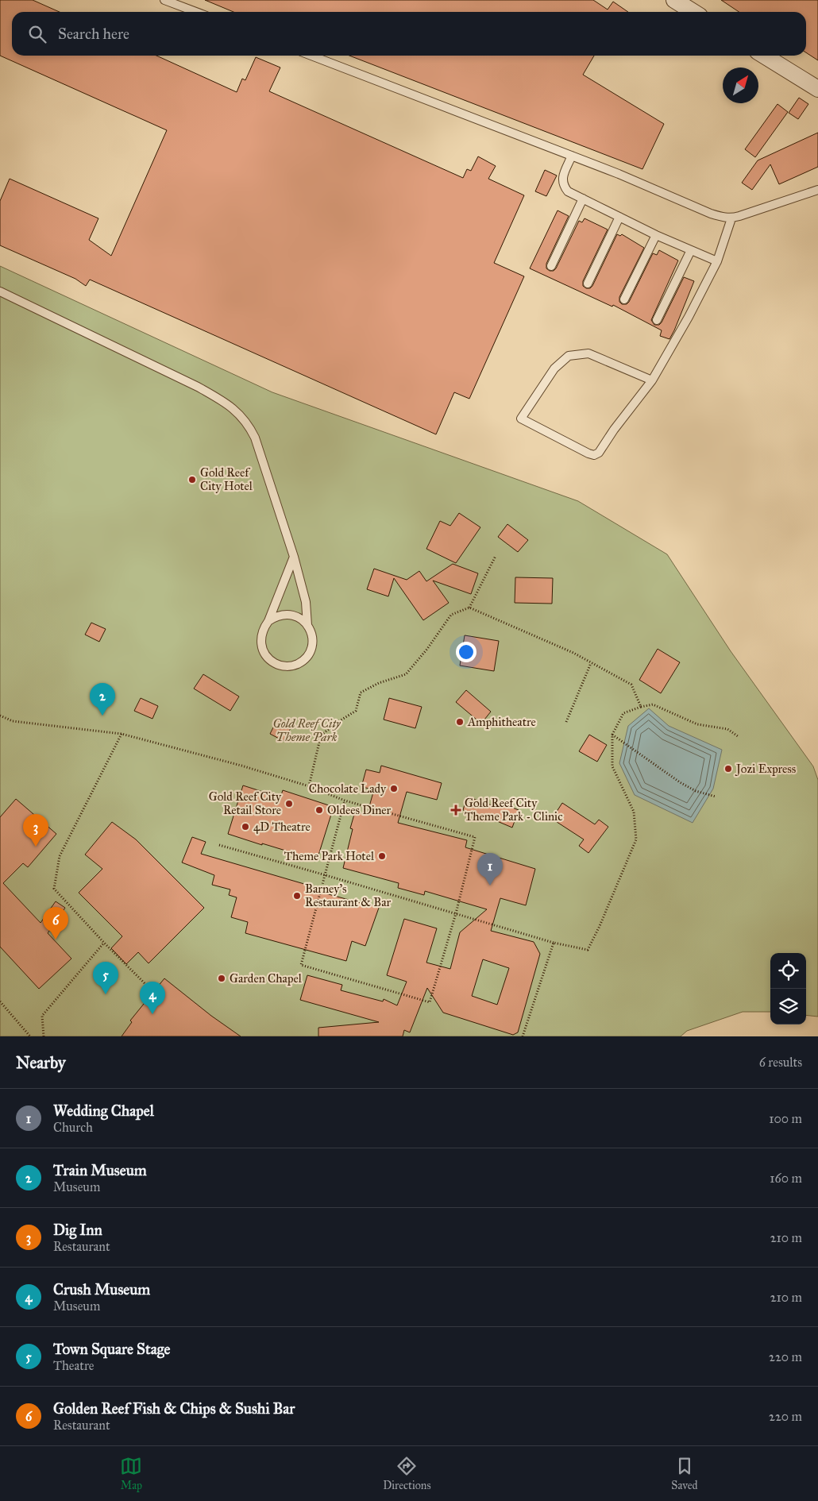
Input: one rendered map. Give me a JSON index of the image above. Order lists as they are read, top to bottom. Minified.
{"parks":["Gold Reef City Theme Park"],"places":{"other":["Gold Reef City Hotel","Amphitheatre","Jozi Express","Chocolate Lady","Gold Reef City Retail Store","Oldees Diner","4D Theatre","Theme Park Hotel","Barney's Restaurant & Bar","Garden Chapel"],"health":["Gold Reef City Theme Park - Clinic"]},"north":"top right","page":{"search":"Search here","pins":["2","3","1","6","5","4"],"heading":["Nearby","6 results"],"list":[{"mark":"1","name":"Wedding Chapel","note":"Church","value":"100 m"},{"mark":"2","name":"Train Museum","note":"Museum","value":"160 m"},{"mark":"3","name":"Dig Inn","note":"Restaurant","value":"210 m"},{"mark":"4","name":"Crush Museum","note":"Museum","value":"210 m"},{"mark":"5","name":"Town Square Stage","note":"Theatre","value":"220 m"},{"mark":"6","name":"Golden Reef Fish & Chips & Sushi Bar","note":"Restaurant","value":"220 m"}],"nav":["Map","Directions","Saved"]}}
